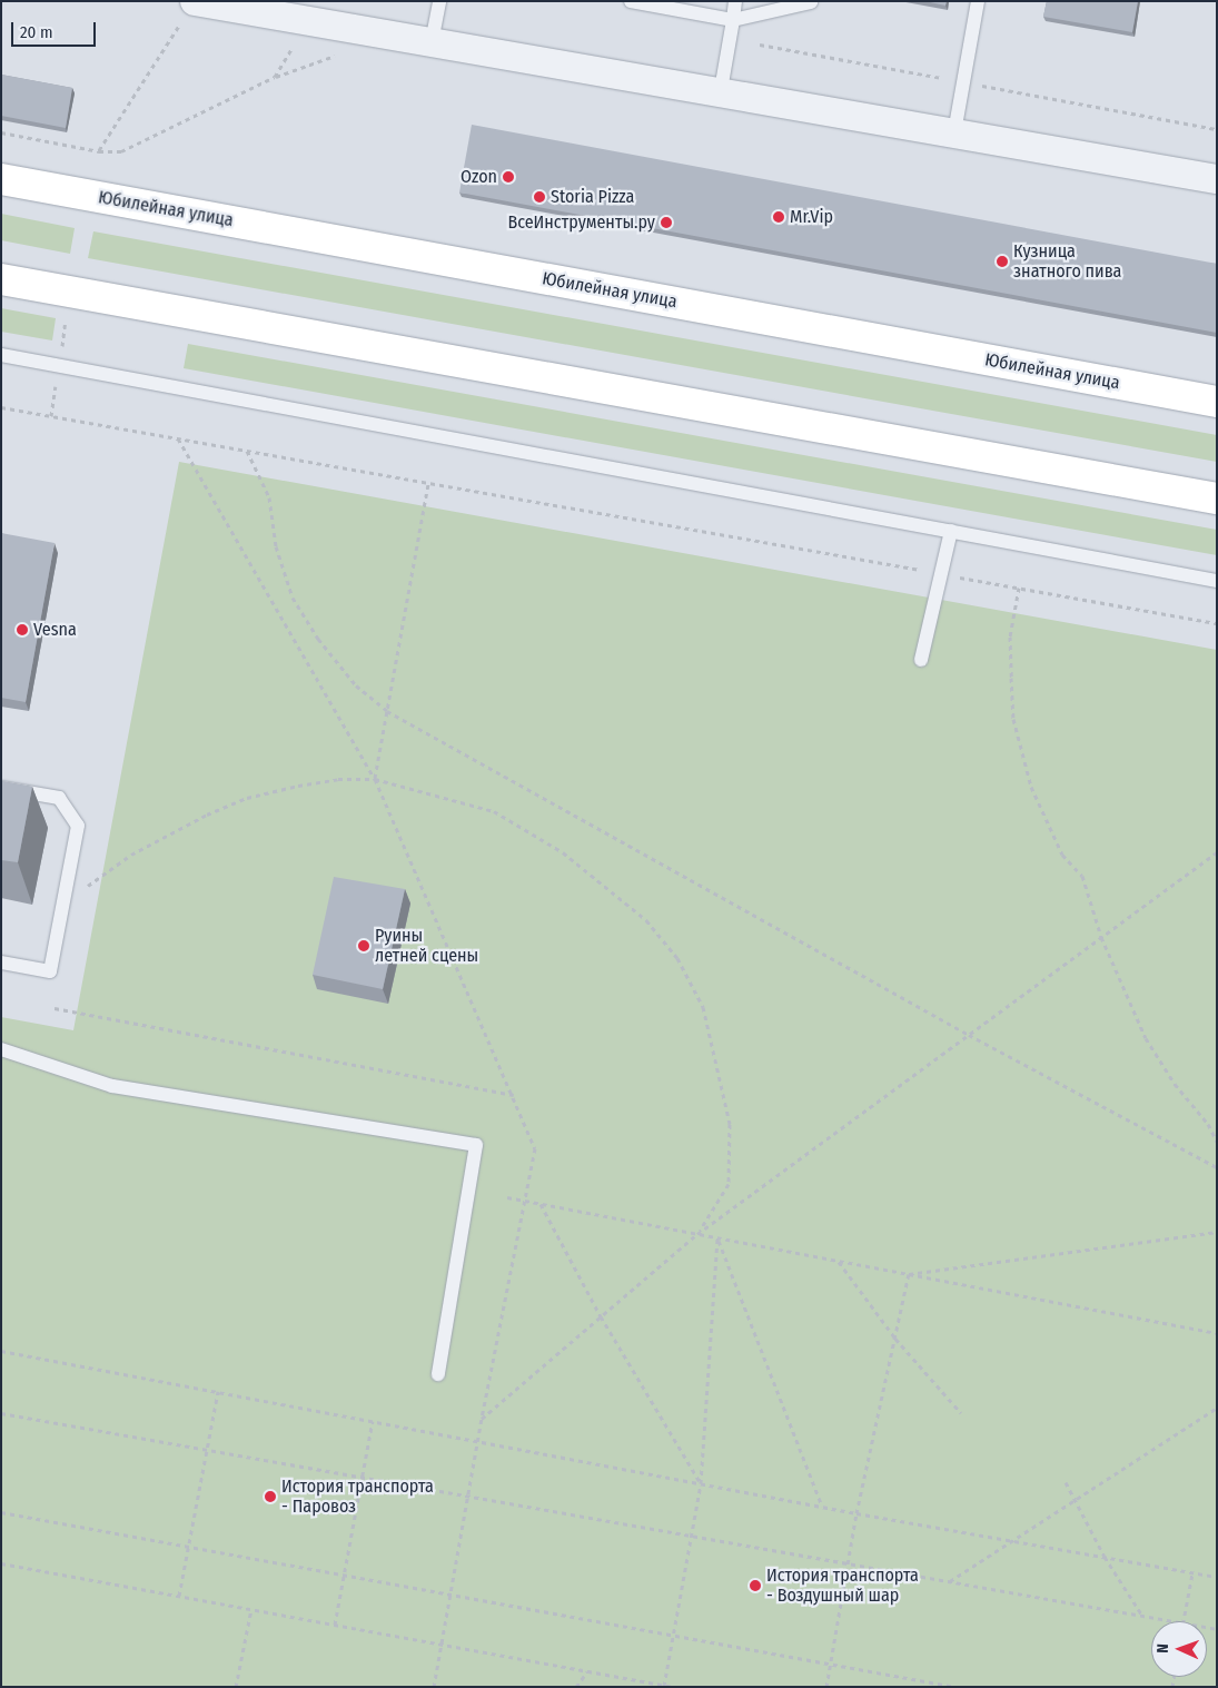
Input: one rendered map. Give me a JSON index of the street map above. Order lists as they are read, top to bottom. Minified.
{"streets":{"main road":["Юбилейная улица"]},"places":["Ozon","Storia Pizza","Mr.Vip","ВсеИнструменты.ру","Кузница знатного пива","Vesna","Руины летней сцены","История транспорта - Паровоз","История транспорта - Воздушный шар"],"scale_bar":"20 m","north":"left"}
